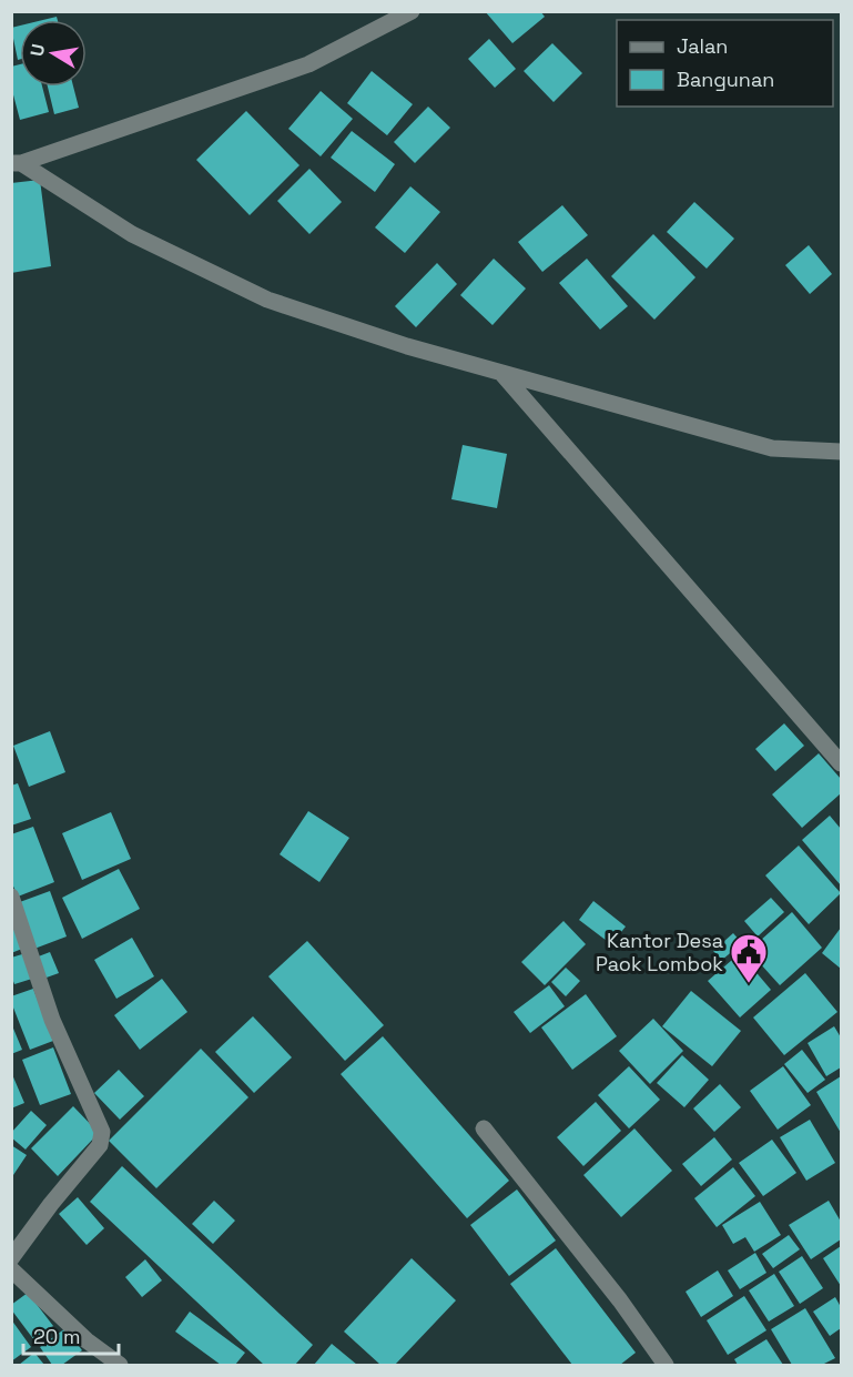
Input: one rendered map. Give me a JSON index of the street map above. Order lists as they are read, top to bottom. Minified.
{"places":{"public building":["Kantor Desa Paok Lombok"]},"legend":["Jalan","Bangunan"],"scale_bar":"20 m","north":"left"}
